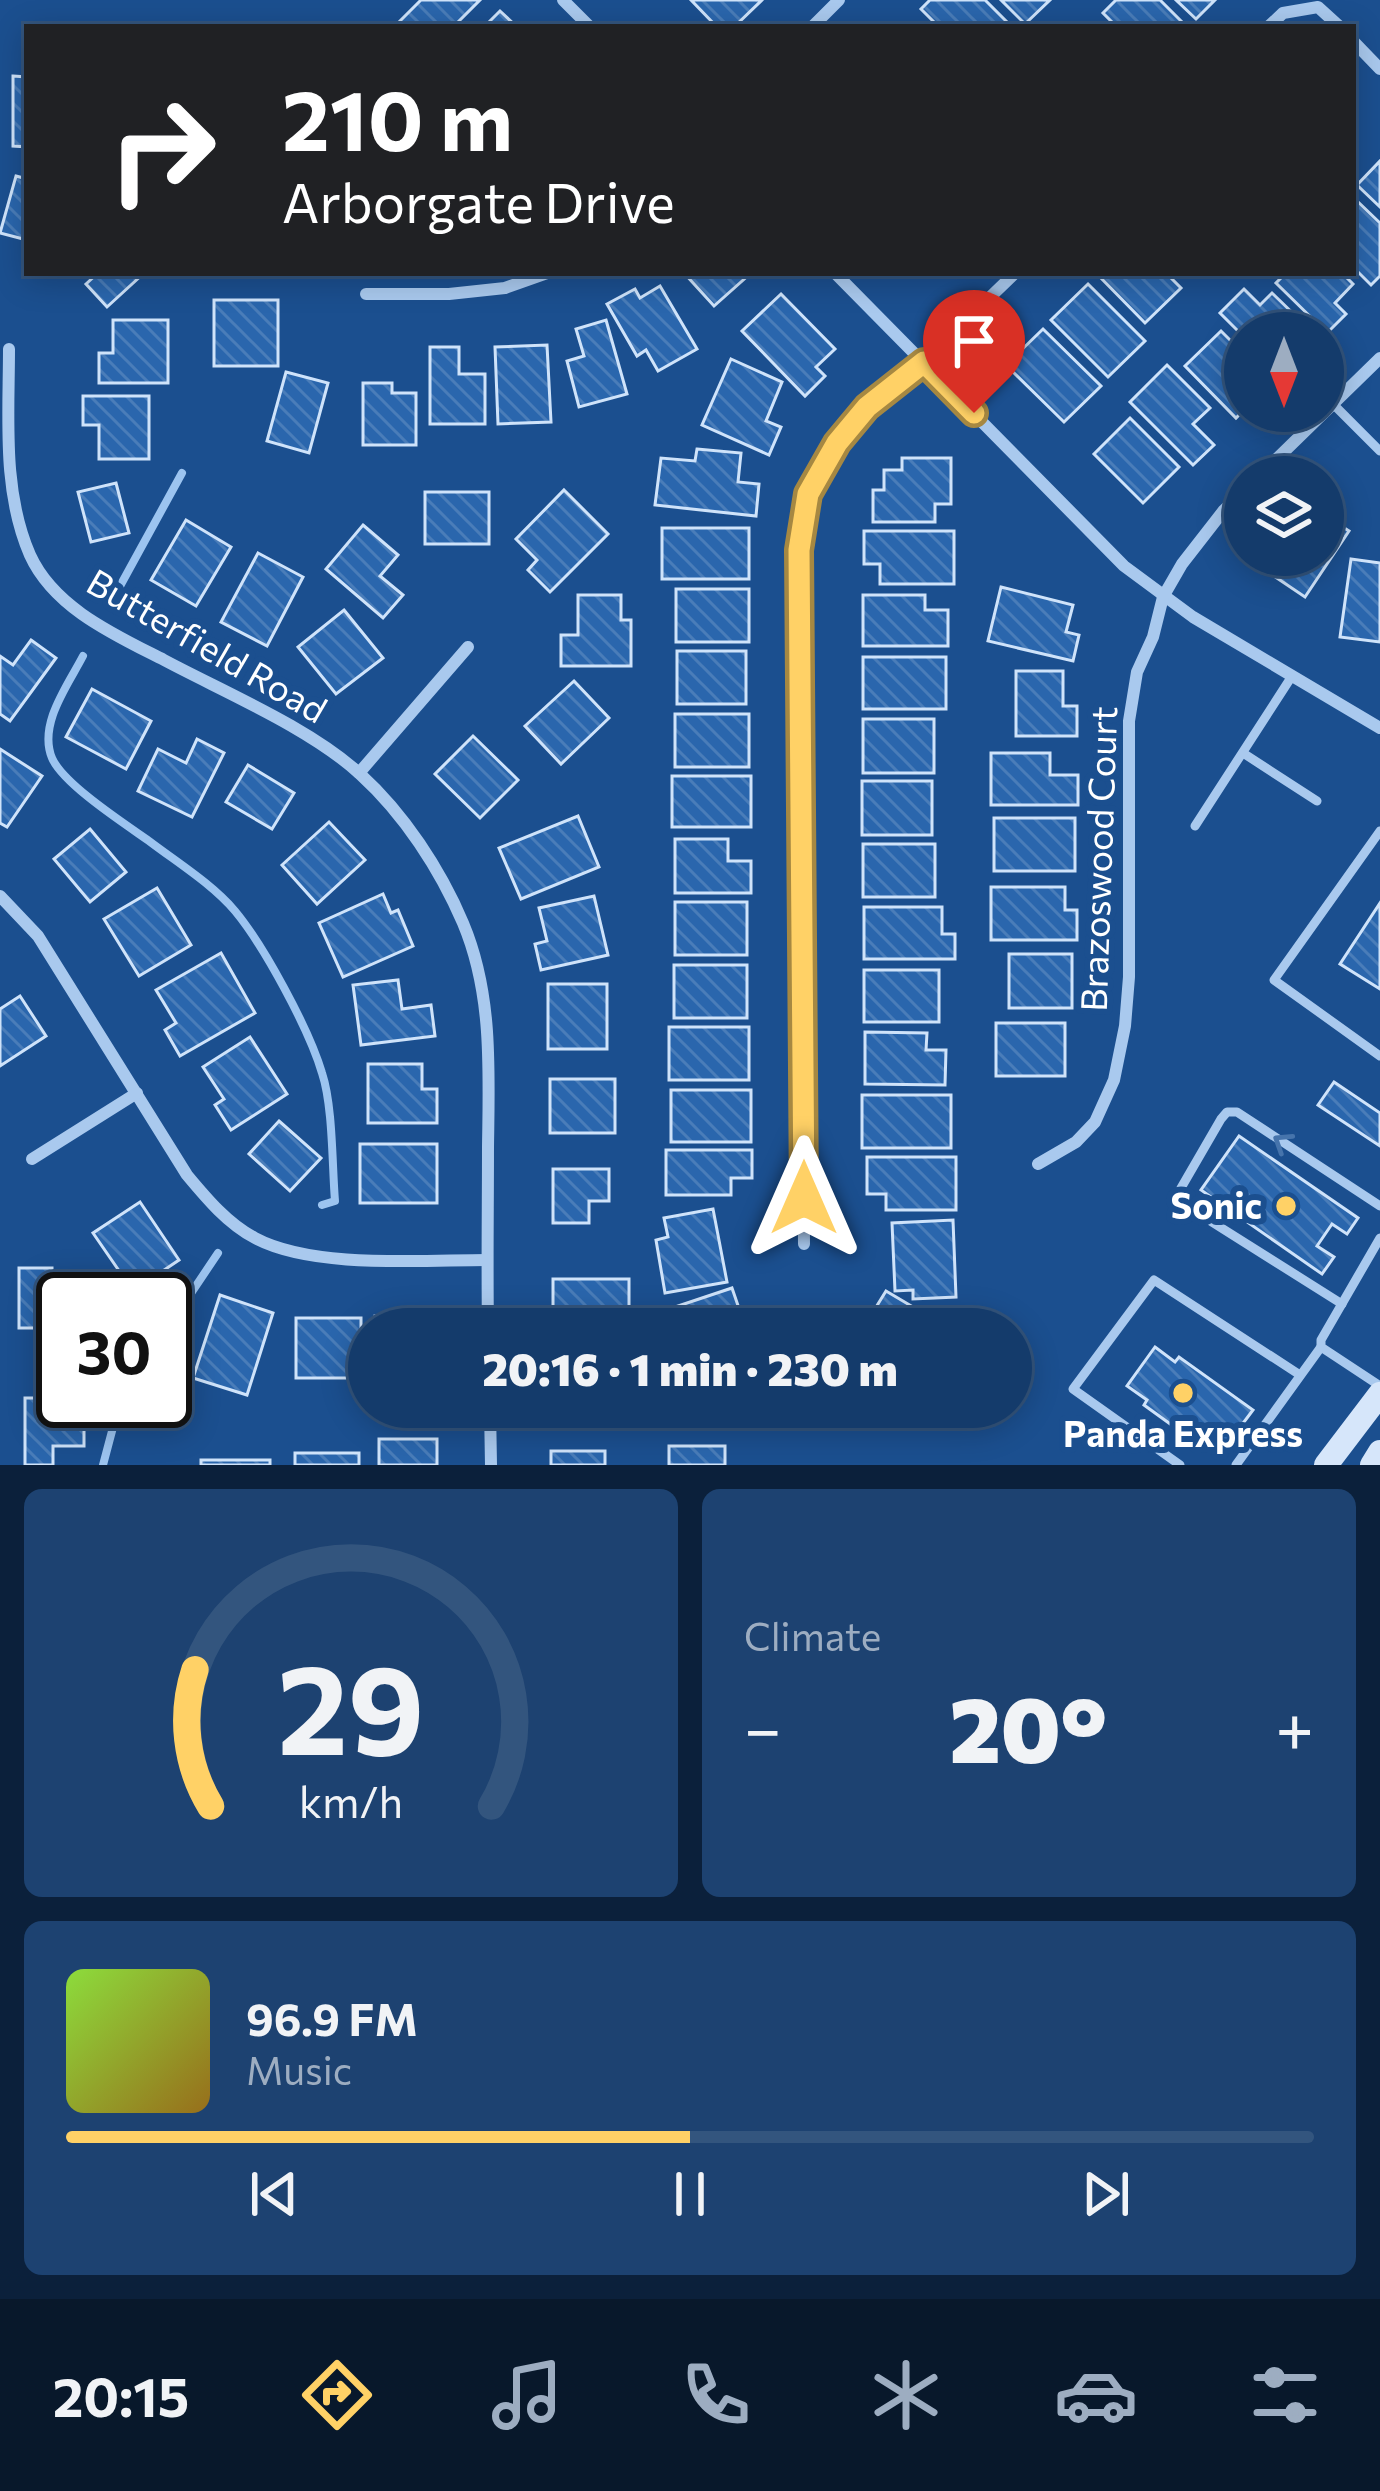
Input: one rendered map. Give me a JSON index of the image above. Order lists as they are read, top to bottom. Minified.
{"streets":{"street":["Butterfield Road","Brazoswood Court"]},"places":["Sonic","Panda Express"],"north":"bottom","page":{"turn":["210 m","Arborgate Drive"],"limit":"30","trip":"20:16 · 1 min · 230 m","tile":"Climate","heat":["−","20°","+"],"song":["96.9 FM","Music"],"tabs":"20:15","gauge":["29","km/h"]}}
